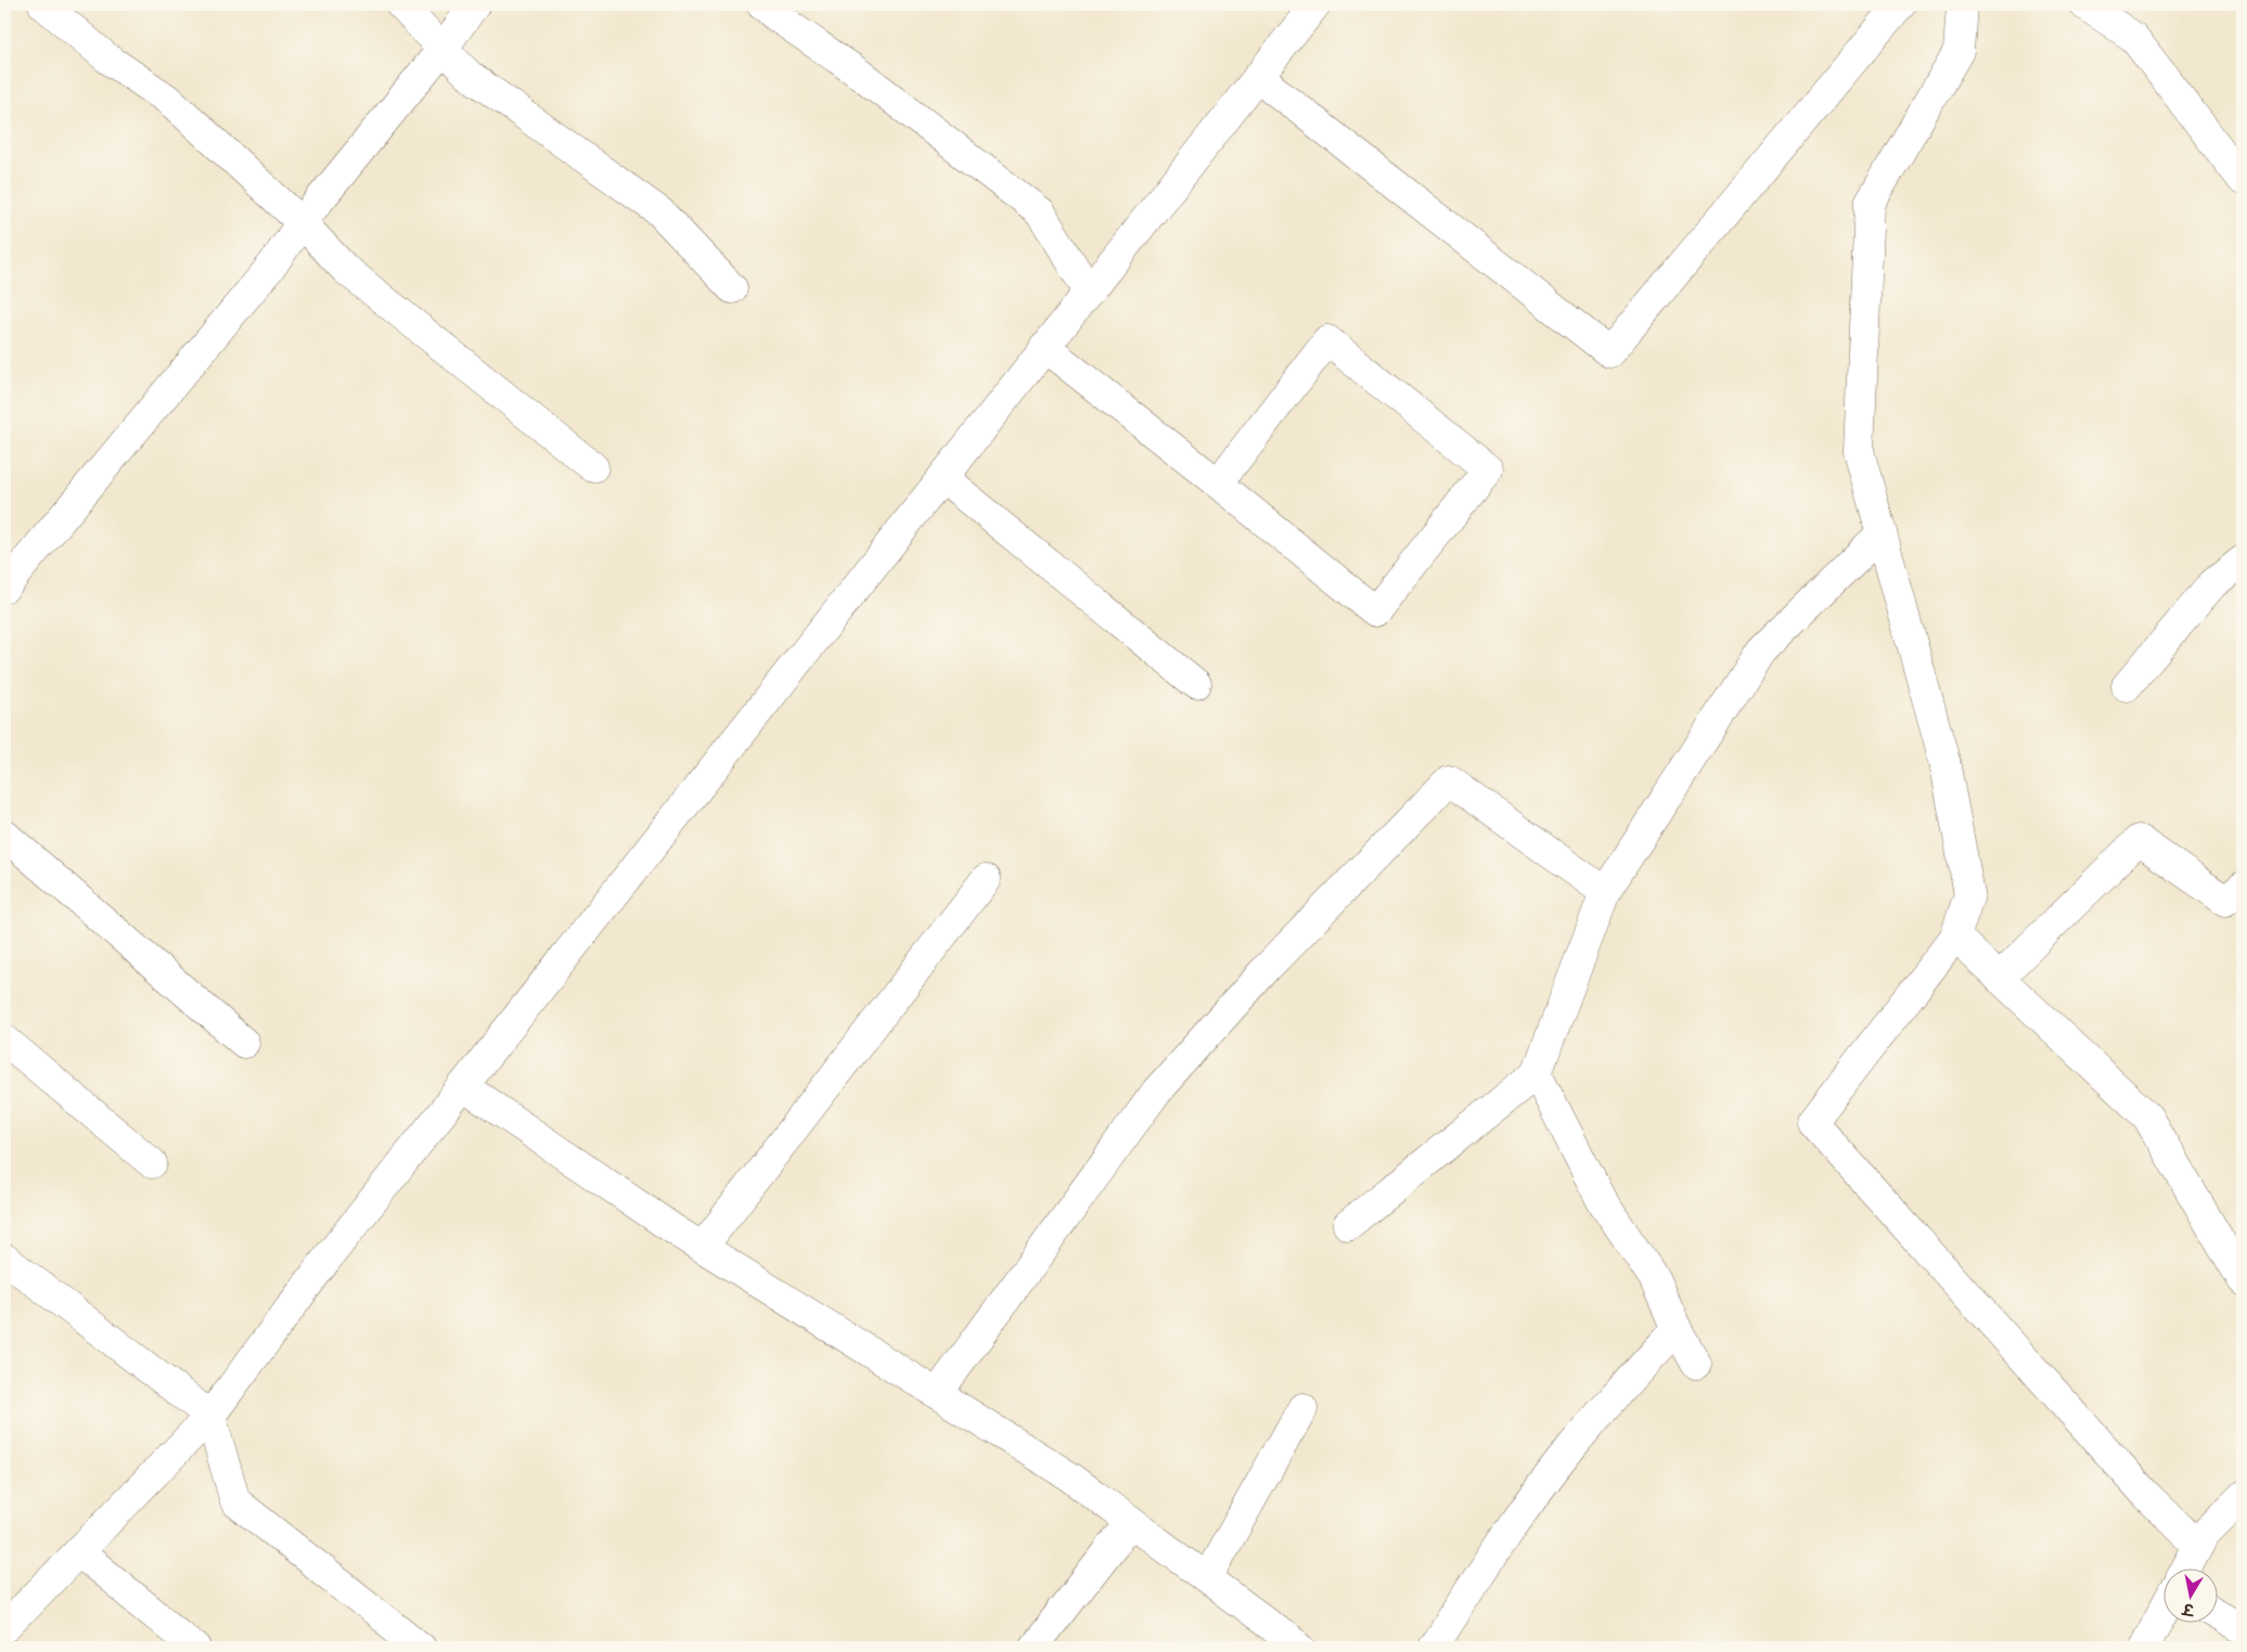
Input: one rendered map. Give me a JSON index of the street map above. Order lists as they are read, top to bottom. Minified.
{"north":"bottom"}
